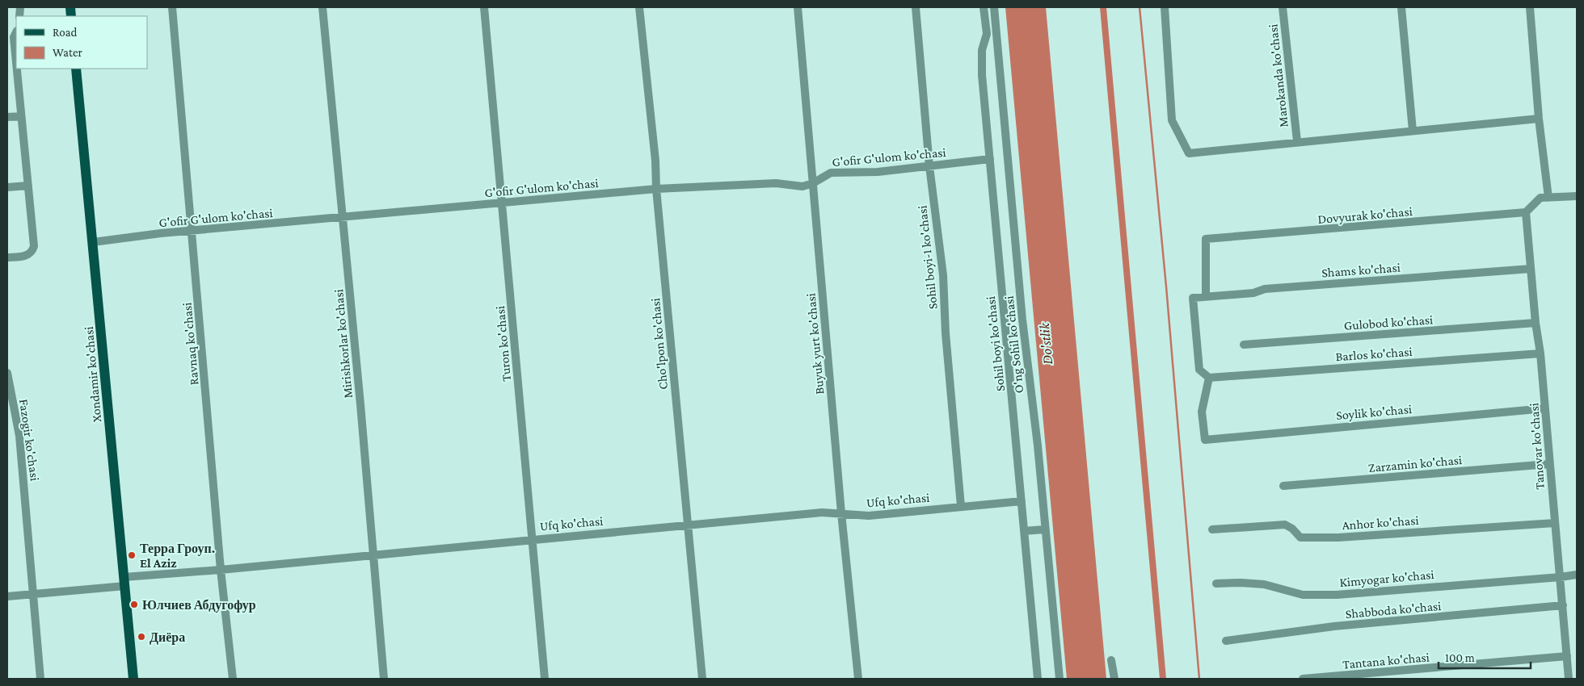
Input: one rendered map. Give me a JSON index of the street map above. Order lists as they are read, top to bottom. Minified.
{"streets":{"main road":["Xondamir ko'chasi"],"street":["Marokanda ko'chasi","G'ofir G'ulom ko'chasi","Dovyurak ko'chasi","Sohil boyi-1 ko'chasi","Shams ko'chasi","Gulobod ko'chasi","Ravnaq ko'chasi","Mirishkorlar ko'chasi","Turon ko'chasi","Cho'lpon ko'chasi","Buyuk yurt ko'chasi","Sohil boyi ko'chasi","O'ng Sohil ko'chasi","Barlos ko'chasi","Soylik ko'chasi","Fazogir ko'chasi","Tanovar ko'chasi","Zarzamin ko'chasi","Ufq ko'chasi","Anhor ko'chasi","Kimyogar ko'chasi","Shabboda ko'chasi","Tantana ko'chasi"]},"crossings":[["G'ofir G'ulom ko'chasi","Sohil boyi-1 ko'chasi"],["G'ofir G'ulom ko'chasi","Ravnaq ko'chasi"],["G'ofir G'ulom ko'chasi","Mirishkorlar ko'chasi"],["G'ofir G'ulom ko'chasi","Turon ko'chasi"],["G'ofir G'ulom ko'chasi","Cho'lpon ko'chasi"],["G'ofir G'ulom ko'chasi","Buyuk yurt ko'chasi"],["G'ofir G'ulom ko'chasi","Sohil boyi ko'chasi"],["G'ofir G'ulom ko'chasi","Xondamir ko'chasi"],["Dovyurak ko'chasi","Shams ko'chasi"],["Dovyurak ko'chasi","Tanovar ko'chasi"],["Sohil boyi-1 ko'chasi","Ufq ko'chasi"],["Shams ko'chasi","Barlos ko'chasi"],["Shams ko'chasi","Soylik ko'chasi"],["Shams ko'chasi","Tanovar ko'chasi"],["Gulobod ko'chasi","Tanovar ko'chasi"],["Ravnaq ko'chasi","Ufq ko'chasi"],["Mirishkorlar ko'chasi","Ufq ko'chasi"],["Turon ko'chasi","Ufq ko'chasi"],["Cho'lpon ko'chasi","Ufq ko'chasi"],["Buyuk yurt ko'chasi","Ufq ko'chasi"],["Sohil boyi ko'chasi","Ufq ko'chasi"],["Barlos ko'chasi","Soylik ko'chasi"],["Barlos ko'chasi","Tanovar ko'chasi"],["Xondamir ko'chasi","Ufq ko'chasi"],["Soylik ko'chasi","Tanovar ko'chasi"],["Fazogir ko'chasi","Ufq ko'chasi"],["Tanovar ko'chasi","Zarzamin ko'chasi"],["Tanovar ko'chasi","Anhor ko'chasi"],["Tanovar ko'chasi","Kimyogar ko'chasi"],["Tanovar ko'chasi","Shabboda ko'chasi"],["Tanovar ko'chasi","Tantana ko'chasi"]],"water":["Do'stlik"],"places":["Терра Гроуп. El Aziz","Юлчиев Абдугофур","Диёра"],"legend":["Road","Water"],"scale_bar":"100 m"}
